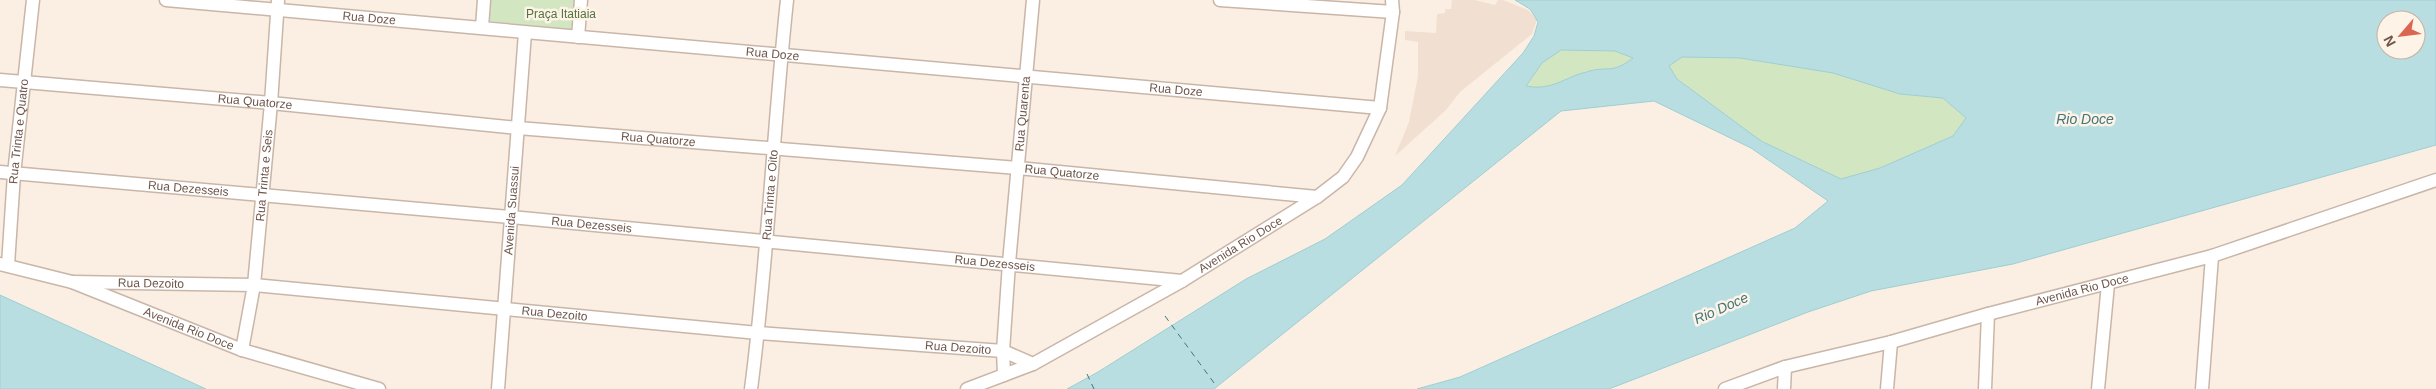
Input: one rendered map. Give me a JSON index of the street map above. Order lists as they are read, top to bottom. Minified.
{"streets":{"street":["Rua Doze","Rua Quatorze","Rua Quarenta","Rua Trinta e Quatro","Rua Trinta e Seis","Rua Dezesseis","Rua Trinta e Oito","Avenida Suassui","Avenida Rio Doce","Rua Dezoito"]},"crossings":[["Rua Doze","Rua Quarenta"],["Rua Doze","Rua Trinta e Seis"],["Rua Doze","Rua Trinta e Oito"],["Rua Doze","Avenida Suassui"],["Rua Doze","Avenida Rio Doce"],["Rua Quatorze","Rua Quarenta"],["Rua Quatorze","Rua Trinta e Quatro"],["Rua Quatorze","Rua Trinta e Seis"],["Rua Quatorze","Rua Trinta e Oito"],["Rua Quatorze","Avenida Suassui"],["Rua Quatorze","Avenida Rio Doce"],["Rua Quarenta","Rua Dezesseis"],["Rua Quarenta","Avenida Rio Doce"],["Rua Quarenta","Rua Dezoito"],["Rua Trinta e Quatro","Rua Dezesseis"],["Rua Trinta e Quatro","Avenida Rio Doce"],["Rua Trinta e Seis","Rua Dezesseis"],["Rua Trinta e Seis","Avenida Rio Doce"],["Rua Trinta e Seis","Rua Dezoito"],["Rua Dezesseis","Rua Trinta e Oito"],["Rua Dezesseis","Avenida Suassui"],["Rua Dezesseis","Avenida Rio Doce"],["Rua Trinta e Oito","Rua Dezoito"],["Avenida Suassui","Rua Dezoito"],["Avenida Rio Doce","Rua Dezoito"]],"water":["Rio Doce"],"parks":["Praça Itatiaia"],"north":"bottom left"}
